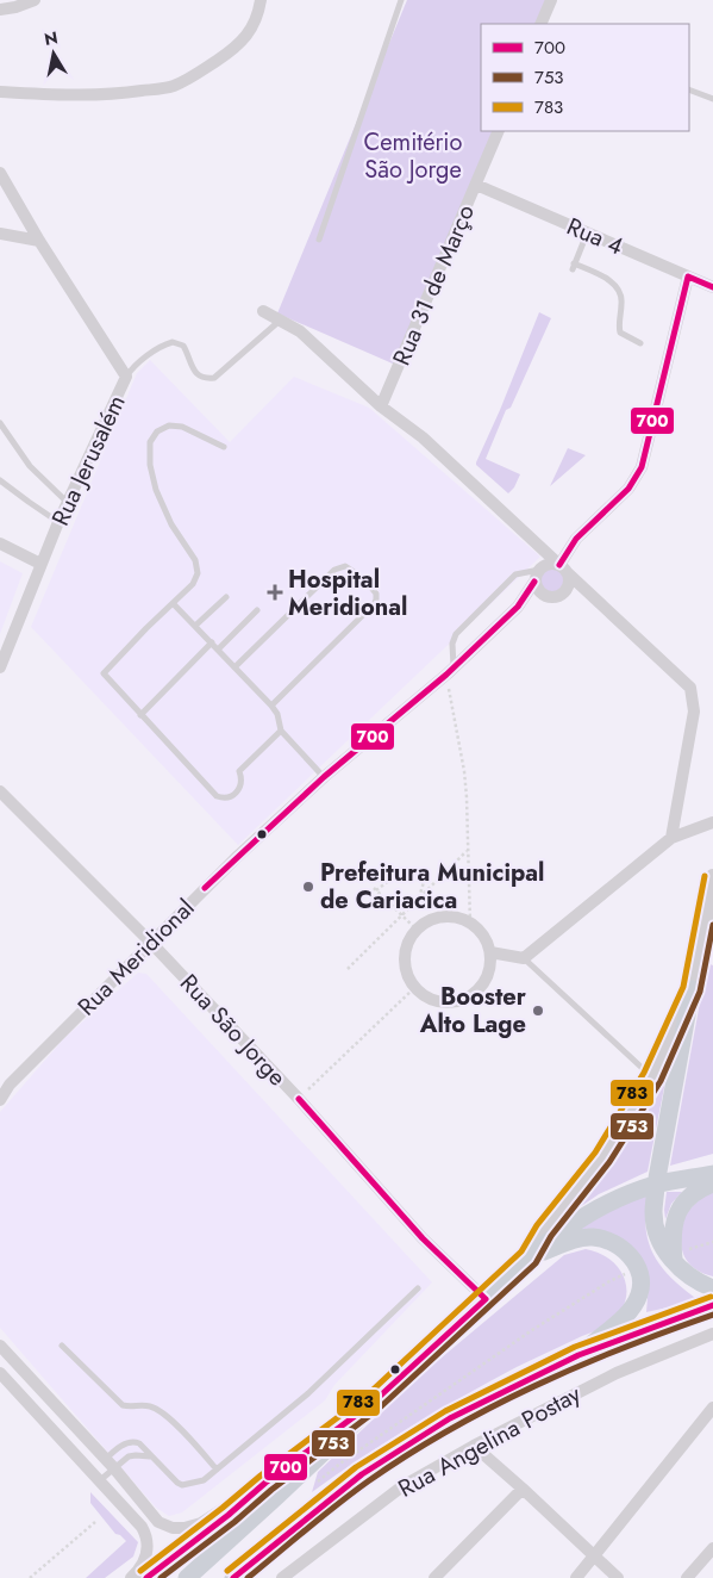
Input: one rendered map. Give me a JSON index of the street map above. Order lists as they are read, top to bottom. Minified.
{"streets":{"street":["Rua 4","Rua 31 de Março","Rua Jerusalém","Rua Meridional","Rua São Jorge","Rua Angelina Postay"]},"crossings":[["Rua 4","Rua 31 de Março"],["Rua Meridional","Rua São Jorge"]],"parks":["Cemitério São Jorge"],"places":{"health":["Hospital Meridional"],"other":["Prefeitura Municipal de Cariacica","Booster Alto Lage"]},"lines":["transit line 700","transit line 783","transit line 753"],"legend":["700","753","783"],"north":"top"}
